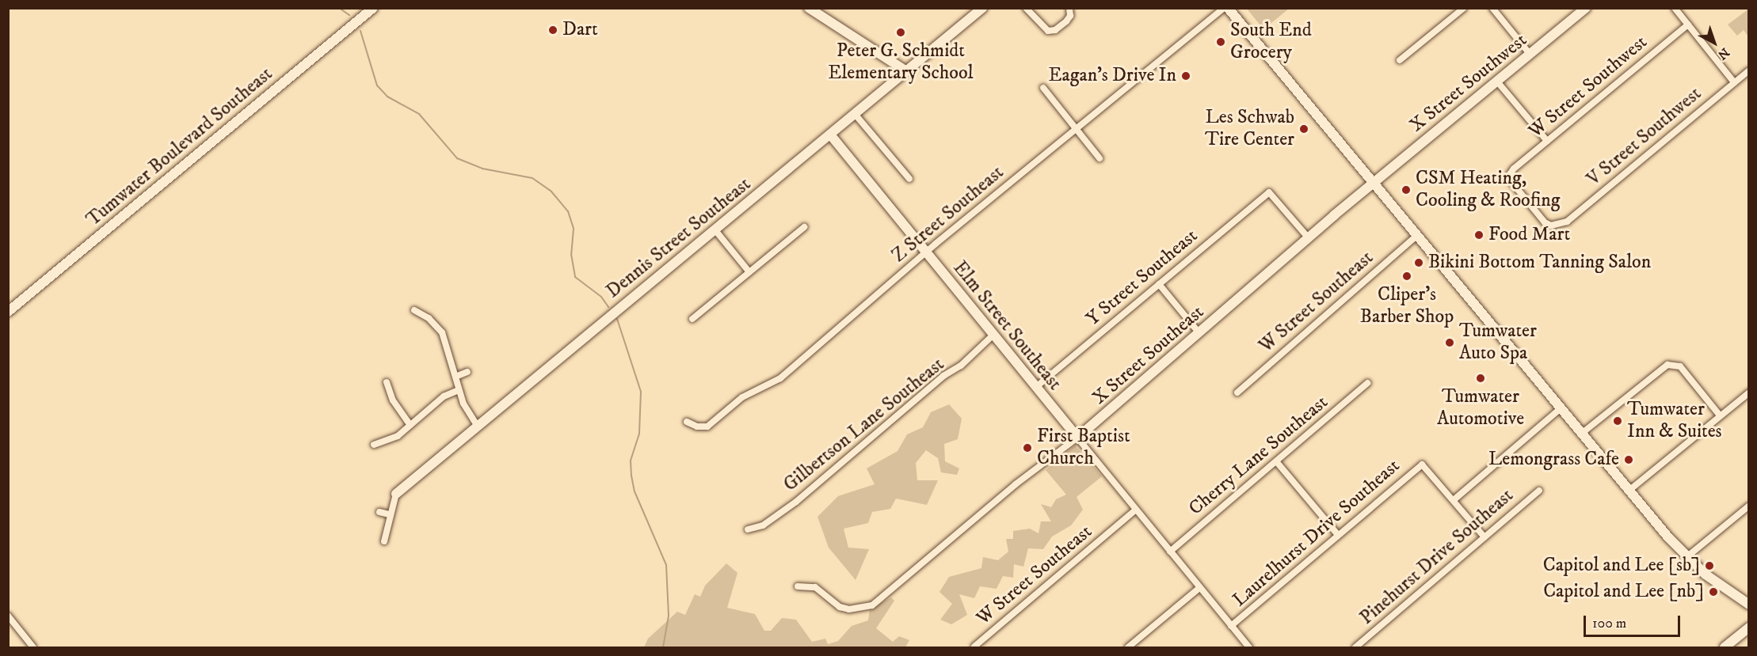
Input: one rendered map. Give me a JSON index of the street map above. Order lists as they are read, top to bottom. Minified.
{"streets":{"street":["X Street Southwest","W Street Southwest","V Street Southwest","Tumwater Boulevard Southeast","Z Street Southeast","Dennis Street Southeast","Y Street Southeast","W Street Southeast","Elm Street Southeast","X Street Southeast","Gilbertson Lane Southeast","Cherry Lane Southeast","Laurelhurst Drive Southeast","Pinehurst Drive Southeast"]},"crossings":[["X Street Southwest","X Street Southeast"],["W Street Southwest","V Street Southwest"],["Z Street Southeast","Elm Street Southeast"],["Dennis Street Southeast","Elm Street Southeast"],["Y Street Southeast","Elm Street Southeast"],["Y Street Southeast","X Street Southeast"],["W Street Southeast","Elm Street Southeast"],["Elm Street Southeast","X Street Southeast"],["Elm Street Southeast","Gilbertson Lane Southeast"],["Elm Street Southeast","Cherry Lane Southeast"],["Elm Street Southeast","Laurelhurst Drive Southeast"]],"places":["Dart","Peter G. Schmidt Elementary School","South End Grocery","Eagan's Drive In","Les Schwab Tire Center","CSM Heating, Cooling & Roofing","Food Mart","Bikini Bottom Tanning Salon","Cliper's Barber Shop","Tumwater Auto Spa","Tumwater Automotive","Tumwater Inn & Suites","First Baptist Church","Lemongrass Cafe","Capitol and Lee [sb]","Capitol and Lee [nb]"],"scale_bar":"100 m","north":"bottom right"}
